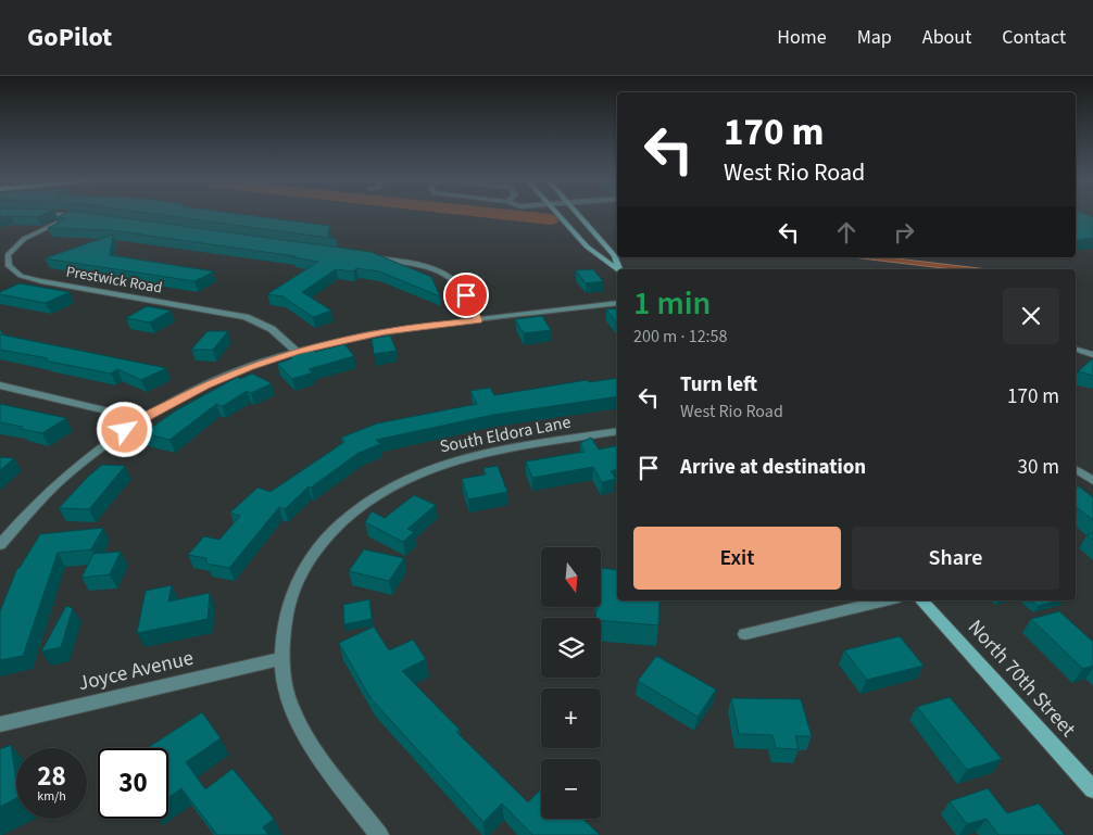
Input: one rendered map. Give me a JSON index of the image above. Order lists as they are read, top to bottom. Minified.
{"streets":{"main road":["North 70th Street"],"street":["Prestwick Road","South Eldora Lane","Joyce Avenue"]},"crossings":[["South Eldora Lane","Joyce Avenue"]],"north":"bottom","page":{"header":"GoPilot","nav":["Home","Map","About","Contact"],"turn":["170 m","West Rio Road"],"heading":["1 min","200 m · 12:58"],"list":[{"name":"Turn left","note":"West Rio Road","value":"170 m"},{"name":"Arrive at destination","value":"30 m"}],"buttons":["Exit","Share"],"map_buttons":["+","−"],"speed":"28 km/h","limit":"30"}}
